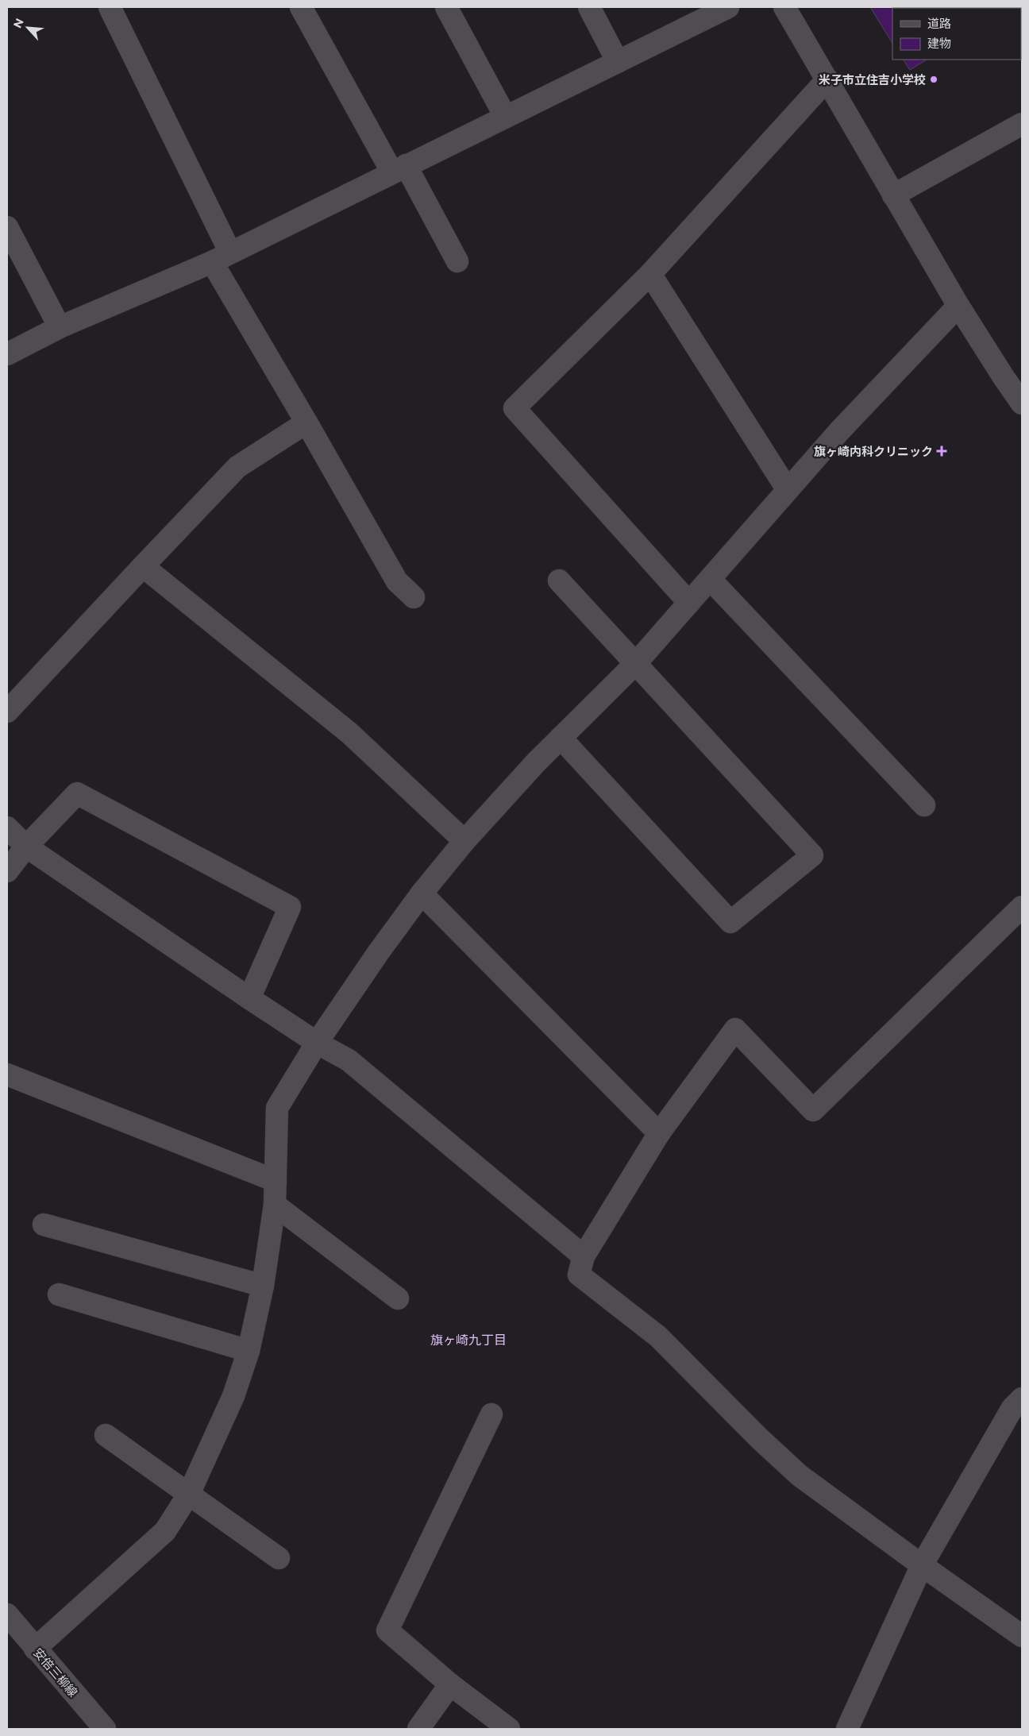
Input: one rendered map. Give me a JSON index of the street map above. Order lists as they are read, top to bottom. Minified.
{"streets":{"street":["安倍三柳線"]},"districts":["旗ヶ崎九丁目"],"places":{"other":["米子市立住吉小学校"],"health":["旗ヶ崎内科クリニック"]},"legend":["道路","建物"],"north":"top left"}
